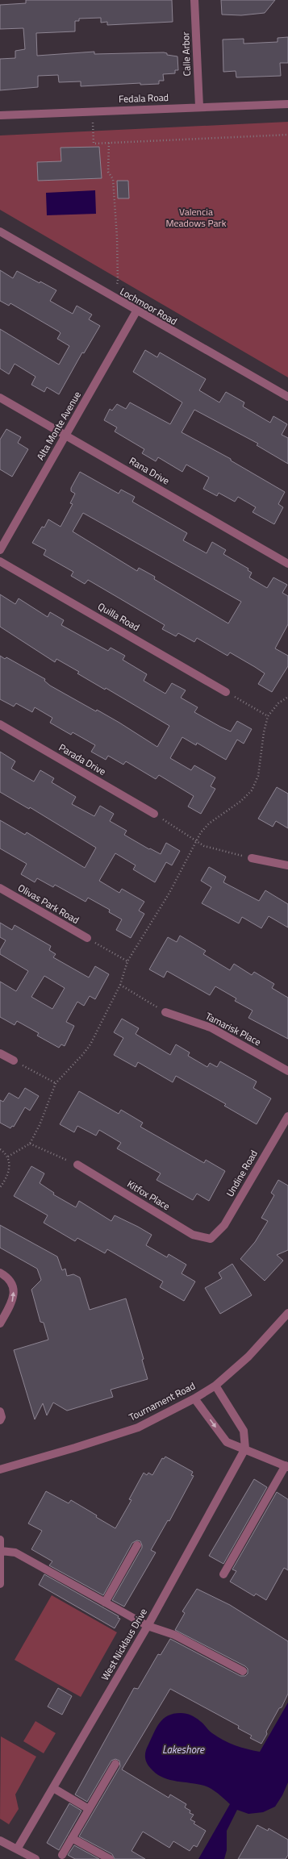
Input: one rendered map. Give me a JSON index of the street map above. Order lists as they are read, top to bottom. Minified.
{"streets":{"street":["Calle Arbor","Fedala Road","Lochmoor Road","Alta Monte Avenue","Rana Drive","Quilla Road","Parada Drive","Olivas Park Road","Tamarisk Place","Undine Road","Kitfox Place","Tournament Road","West Nicklaus Drive"]},"crossings":[["Calle Arbor","Fedala Road"],["Lochmoor Road","Alta Monte Avenue"],["Alta Monte Avenue","Rana Drive"],["Undine Road","Kitfox Place"]],"water":["Lakeshore"],"parks":["Valencia Meadows Park"]}
